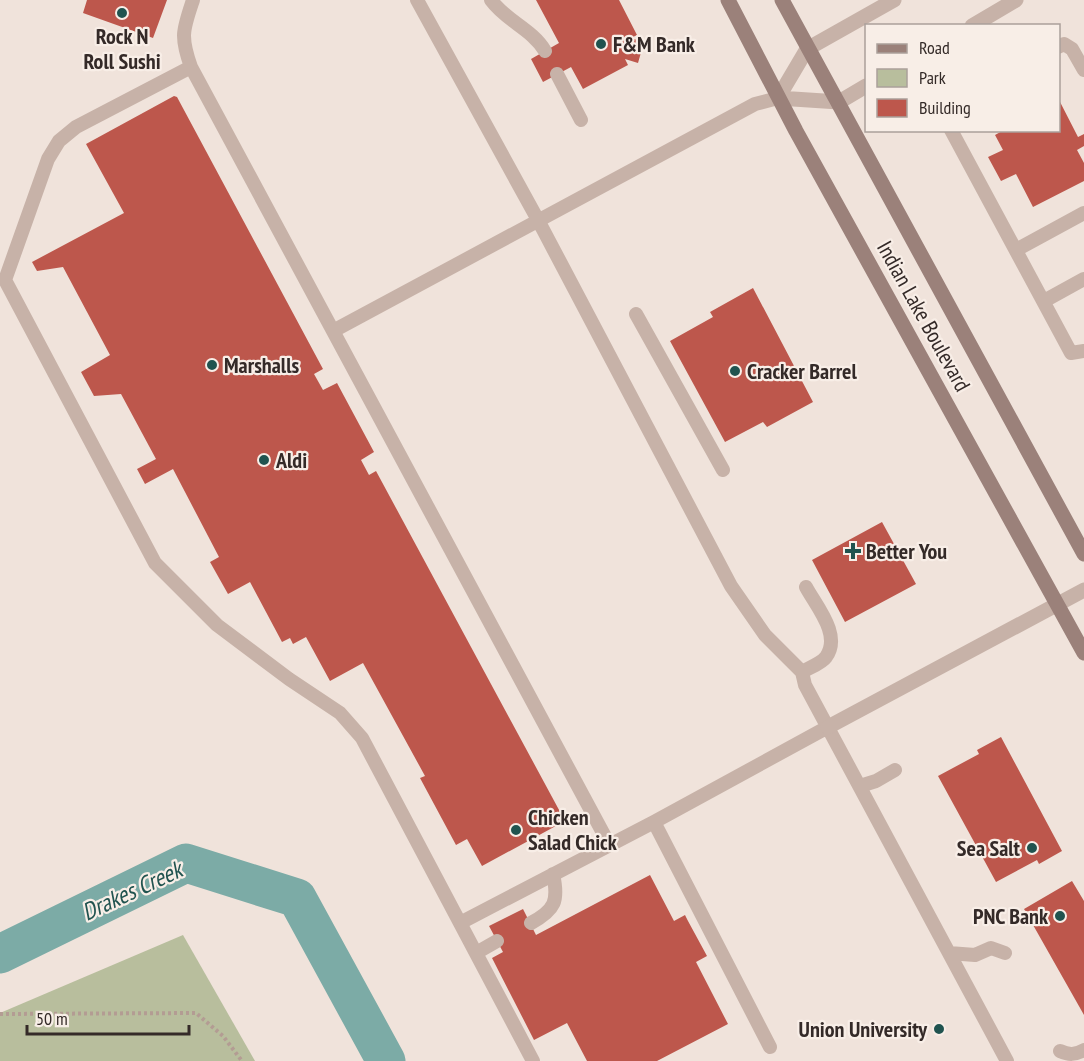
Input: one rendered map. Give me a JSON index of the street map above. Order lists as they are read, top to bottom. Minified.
{"streets":{"main road":["Indian Lake Boulevard"]},"water":["Drakes Creek"],"places":{"other":["Rock N Roll Sushi","F&M Bank","Marshalls","Cracker Barrel","Aldi","Chicken Salad Chick","Sea Salt","PNC Bank","Union University"],"health":["Better You"]},"legend":["Road","Park","Building"],"scale_bar":"50 m"}
